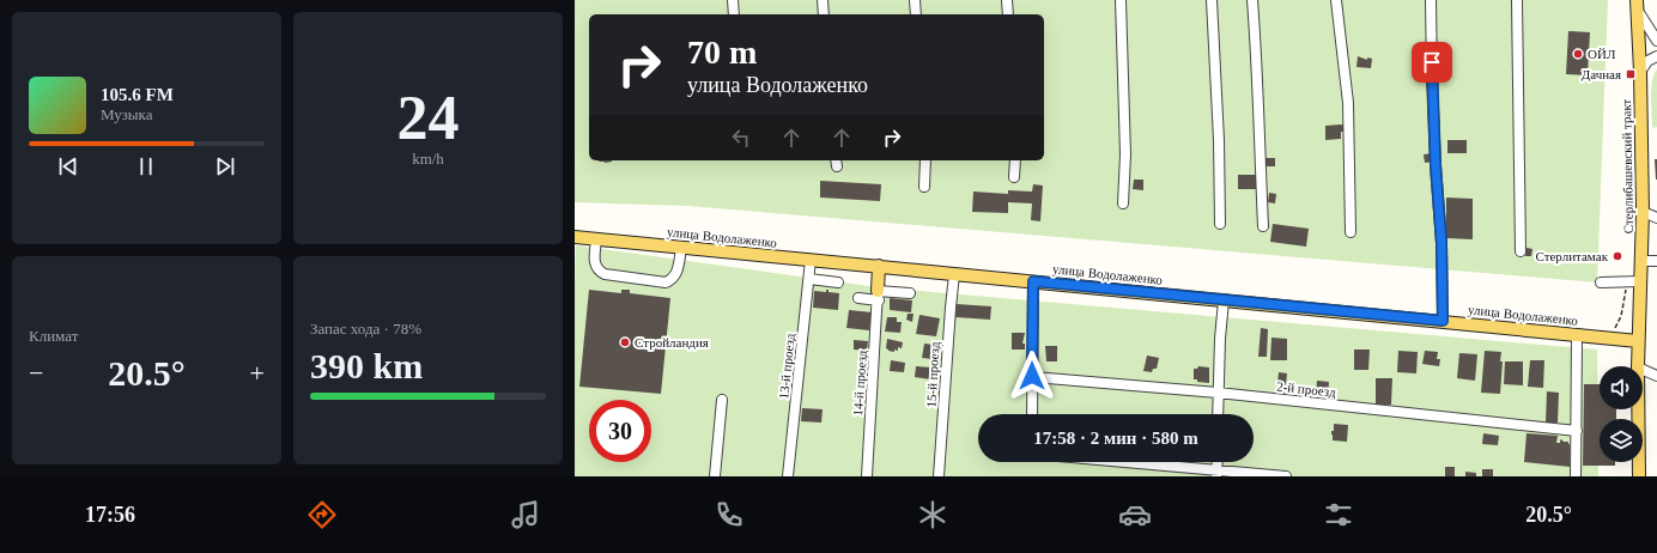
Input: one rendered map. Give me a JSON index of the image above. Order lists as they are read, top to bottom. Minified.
{"streets":{"main road":["Стерлибашевский тракт","улица Водолаженко"],"street":["13-й проезд","15-й проезд","14-й проезд","2-й проезд"]},"crossings":[["Стерлибашевский тракт","улица Водолаженко"],["улица Водолаженко","13-й проезд"],["улица Водолаженко","15-й проезд"]],"places":{"other":["ОЙЛ","Стерлитамак","Стройландия"],"transit":["Дачная"]},"page":{"tile":[["24","km/h"],"Климат",["Запас хода · 78%","390 km"]],"turn":["70 m","улица Водолаженко"],"song":["105.6 FM","Музыка"],"heat":["−","20.5°","+"],"limit":"30","trip":"17:58 · 2 мин · 580 m","tabs":["17:56","20.5°"]}}
